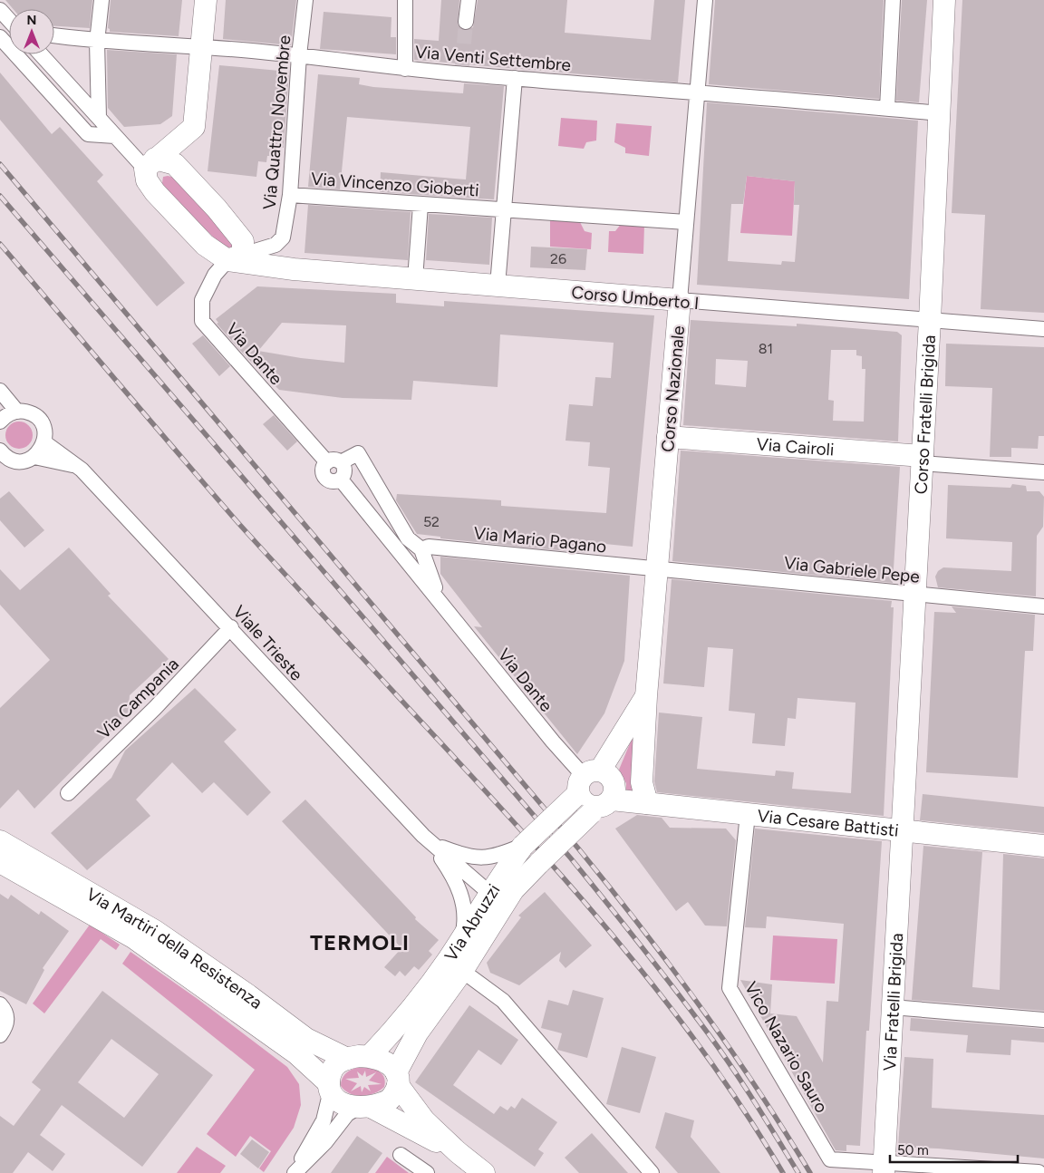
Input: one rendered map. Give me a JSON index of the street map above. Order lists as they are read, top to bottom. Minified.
{"streets":{"street":["Via Venti Settembre","Via Quattro Novembre","Via Vincenzo Gioberti","Corso Umberto I","Via Dante","Corso Nazionale","Corso Fratelli Brigida","Via Cairoli","Via Mario Pagano","Via Gabriele Pepe","Viale Trieste","Via Campania","Via Cesare Battisti","Via Abruzzi","Via Martiri della Resistenza","Via Fratelli Brigida","Vico Nazario Sauro"]},"crossings":[["Via Venti Settembre","Via Quattro Novembre"],["Via Venti Settembre","Corso Nazionale"],["Via Venti Settembre","Corso Fratelli Brigida"],["Via Quattro Novembre","Via Vincenzo Gioberti"],["Via Quattro Novembre","Corso Umberto I"],["Via Quattro Novembre","Via Dante"],["Via Vincenzo Gioberti","Corso Nazionale"],["Corso Umberto I","Via Dante"],["Corso Umberto I","Corso Nazionale"],["Corso Umberto I","Corso Fratelli Brigida"],["Via Dante","Corso Nazionale"],["Via Dante","Via Mario Pagano"],["Via Dante","Via Abruzzi"],["Corso Nazionale","Via Cairoli"],["Corso Nazionale","Via Mario Pagano"],["Corso Nazionale","Via Gabriele Pepe"],["Corso Nazionale","Via Cesare Battisti"],["Corso Nazionale","Via Abruzzi"],["Corso Fratelli Brigida","Via Cairoli"],["Corso Fratelli Brigida","Via Gabriele Pepe"],["Corso Fratelli Brigida","Via Cesare Battisti"],["Corso Fratelli Brigida","Via Fratelli Brigida"],["Via Mario Pagano","Via Gabriele Pepe"],["Viale Trieste","Via Campania"],["Viale Trieste","Via Abruzzi"],["Via Cesare Battisti","Via Abruzzi"],["Via Cesare Battisti","Via Fratelli Brigida"],["Via Cesare Battisti","Vico Nazario Sauro"],["Via Abruzzi","Via Martiri della Resistenza"],["Via Fratelli Brigida","Vico Nazario Sauro"]],"districts":["TERMOLI"],"house_numbers":["26","81","52"],"scale_bar":"50 m","north":"top"}
